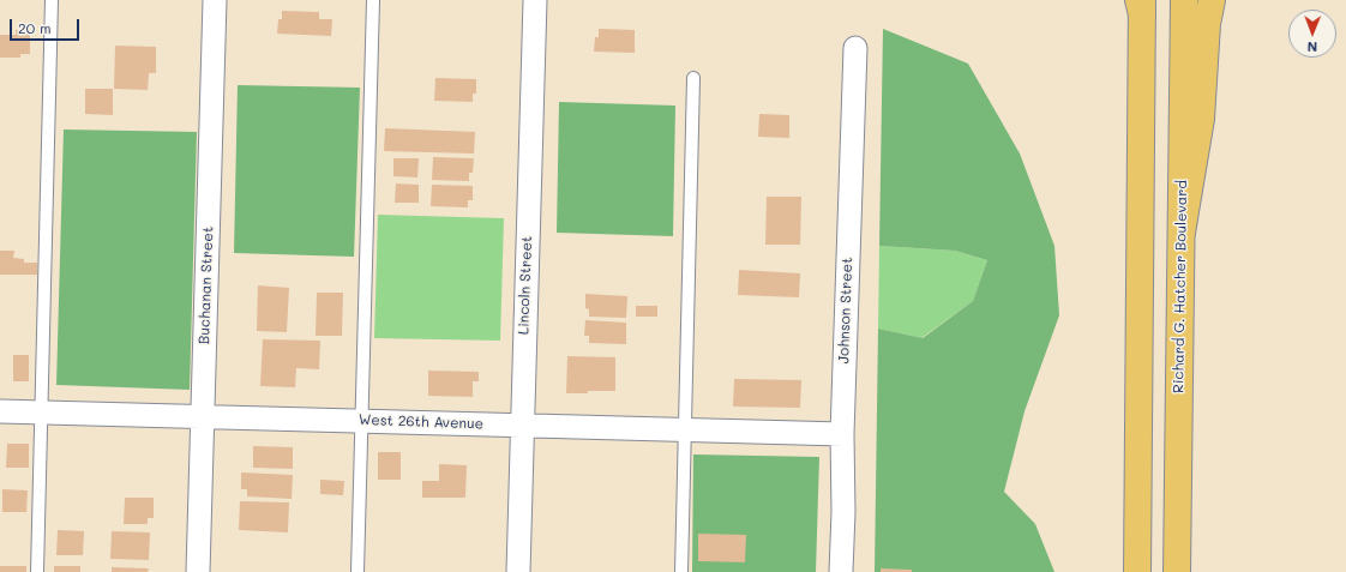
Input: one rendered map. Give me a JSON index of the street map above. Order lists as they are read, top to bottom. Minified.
{"streets":{"main road":["Richard G. Hatcher Boulevard"],"street":["Buchanan Street","Lincoln Street","Johnson Street","West 26th Avenue"]},"crossings":[["Buchanan Street","West 26th Avenue"],["Lincoln Street","West 26th Avenue"],["Johnson Street","West 26th Avenue"]],"scale_bar":"20 m","north":"bottom"}
